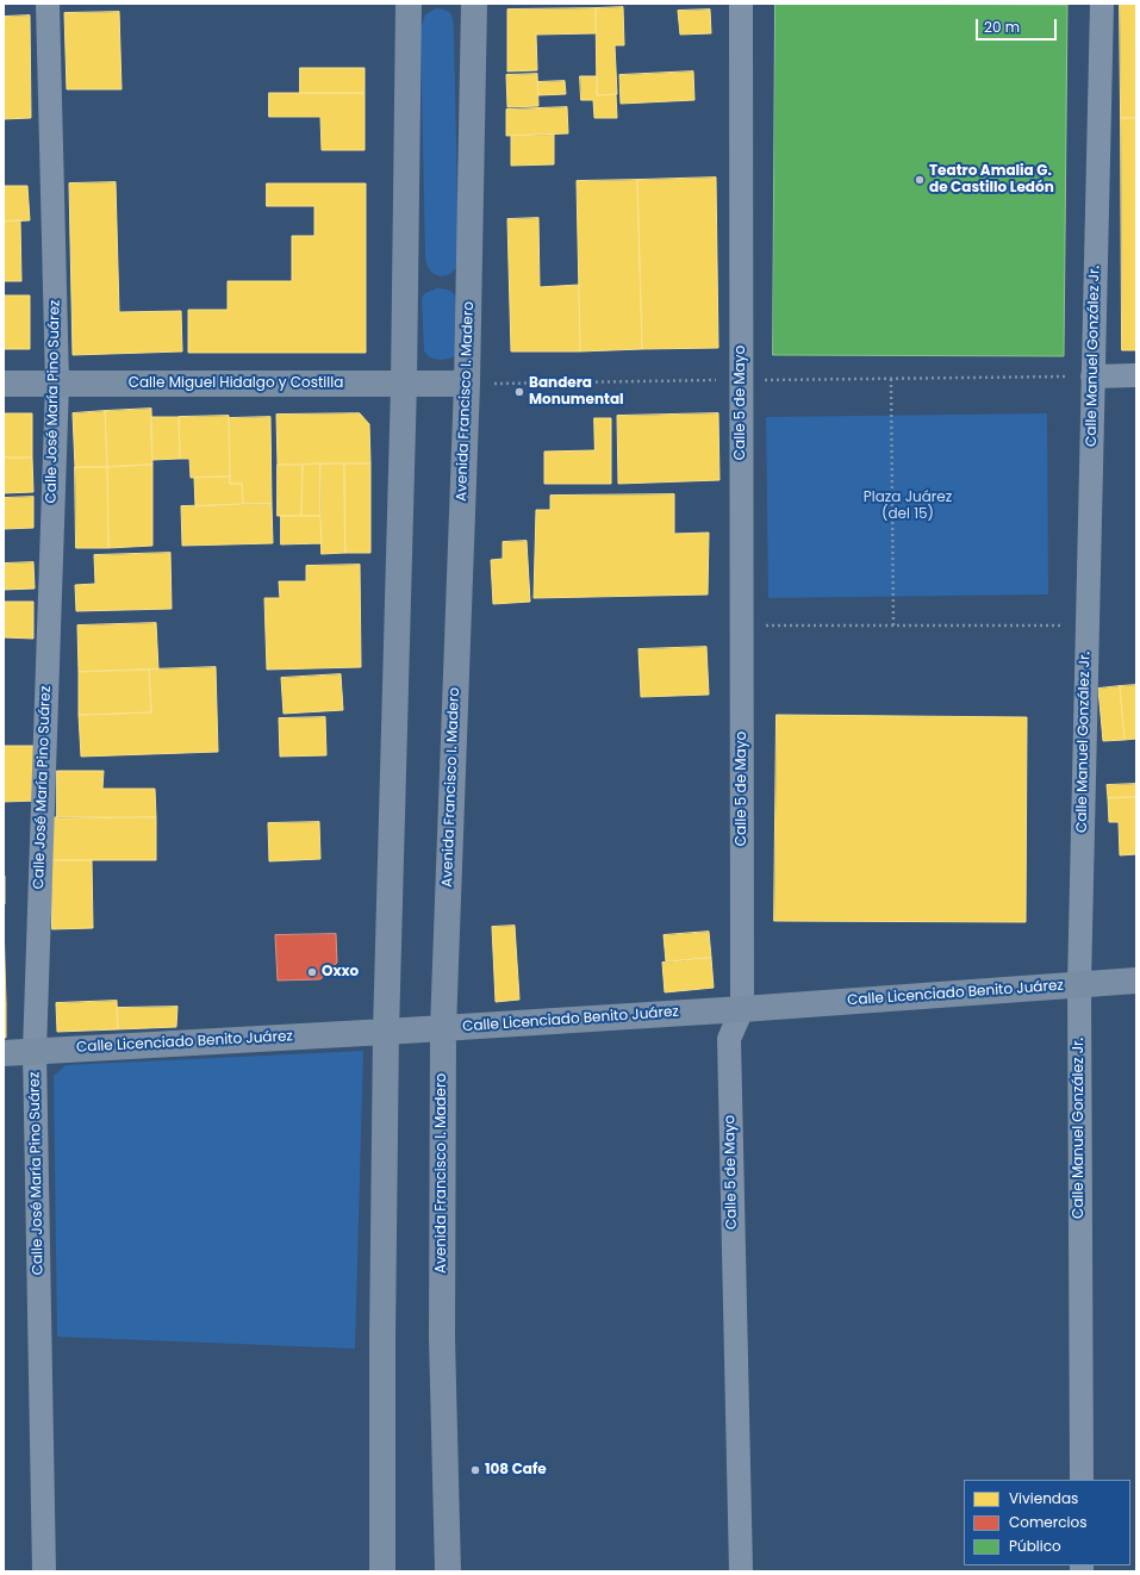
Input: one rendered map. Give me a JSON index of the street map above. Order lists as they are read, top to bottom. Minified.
{"streets":{"main road":["Calle Miguel Hidalgo y Costilla","Avenida Francisco I. Madero","Calle Licenciado Benito Juárez"],"street":["Calle Manuel González Jr.","Calle José María Pino Suárez","Calle 5 de Mayo"]},"crossings":[["Calle Manuel González Jr.","Calle Licenciado Benito Juárez"],["Calle Miguel Hidalgo y Costilla","Calle José María Pino Suárez"],["Calle Miguel Hidalgo y Costilla","Avenida Francisco I. Madero"],["Calle José María Pino Suárez","Calle Licenciado Benito Juárez"],["Avenida Francisco I. Madero","Calle Licenciado Benito Juárez"],["Calle 5 de Mayo","Calle Licenciado Benito Juárez"]],"parks":["Plaza Juárez (del 15)"],"places":["Teatro Amalia G. de Castillo Ledón","Bandera Monumental","Oxxo","108 Cafe"],"legend":["Viviendas","Comercios","Público"],"scale_bar":"20 m"}
